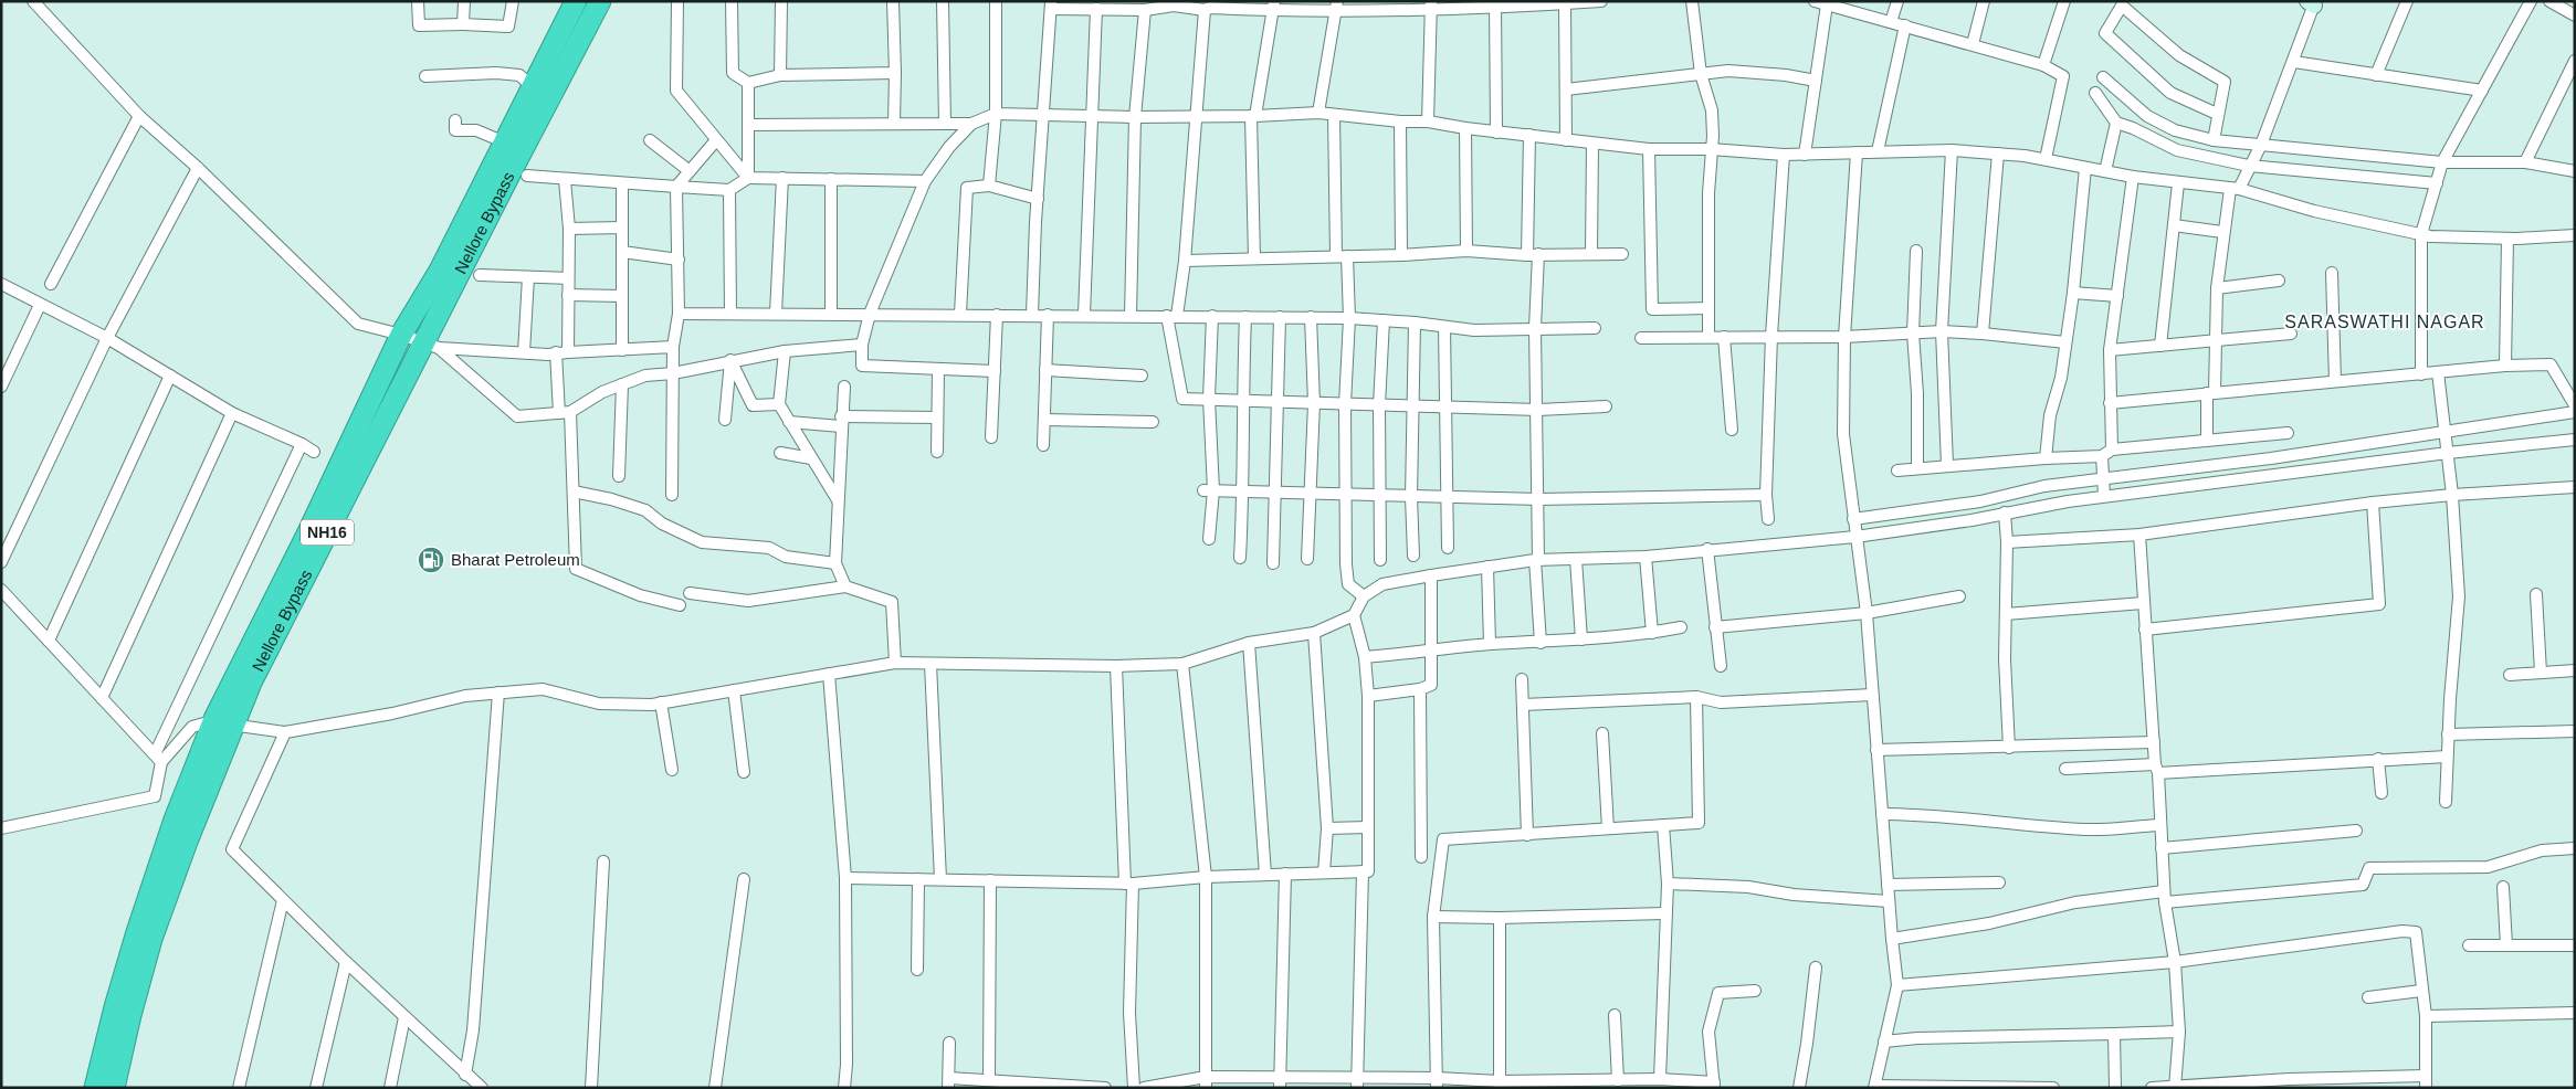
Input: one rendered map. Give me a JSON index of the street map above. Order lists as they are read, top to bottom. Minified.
{"streets":{"highway":["Nellore Bypass","NH16"]},"districts":["SARASWATHI NAGAR"],"places":{"fuel station":["Bharat Petroleum"]}}
